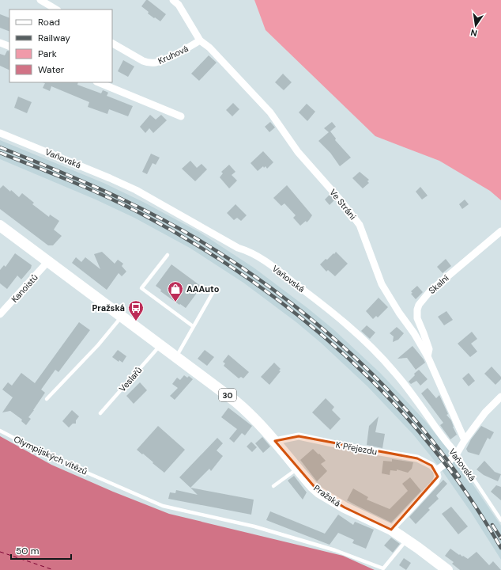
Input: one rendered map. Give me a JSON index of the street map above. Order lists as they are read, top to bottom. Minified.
{"streets":{"main road":["30","Pražská"],"street":["Kruhová","Vaňovská","Ve Stráni","Skalní","Kanoistů","K Přejezdu"],"lane":["Veslařů","Olympijských vítězů"]},"crossings":[["Kruhová","Ve Stráni"],["Ve Stráni","Skalní"],["Kanoistů","Pražská"],["Veslařů","Pražská"],["K Přejezdu","Pražská"],["Olympijských vítězů","Pražská"]],"places":{"shop":["AAAuto"],"bus stop":["Pražská"]},"legend":["Road","Railway","Park","Water"],"scale_bar":"50 m","north":"bottom"}
